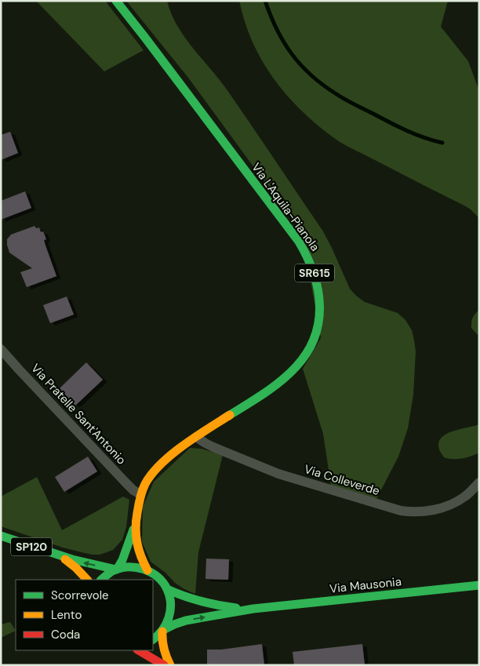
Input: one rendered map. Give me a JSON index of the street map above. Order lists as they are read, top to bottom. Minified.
{"streets":{"main road":["Via L'Aquila-Pianola","SR615","SP120","Via Mausonia"],"street":["Via Pratelle Sant'Antonio","Via Colleverde"]},"crossings":[["Via L'Aquila-Pianola","Via Pratelle Sant'Antonio"],["Via L'Aquila-Pianola","Via Colleverde"],["Via L'Aquila-Pianola","SP120"]],"legend":["Scorrevole","Lento","Coda"]}
